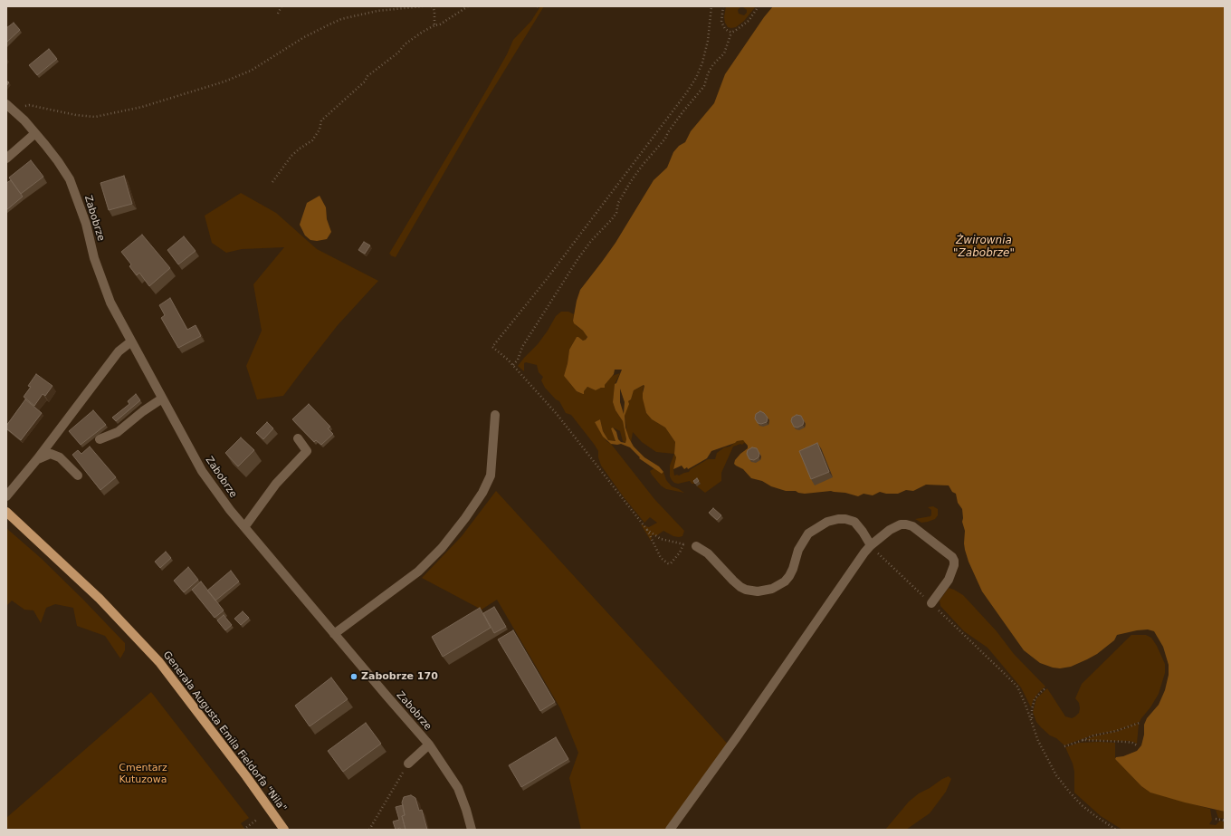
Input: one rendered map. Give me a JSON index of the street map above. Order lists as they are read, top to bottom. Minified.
{"streets":{"main road":["Generała Augusta Emila Fieldorfa \"Nila\""],"street":["Zabobrze"]},"water":["Żwirownia \"Zabobrze\""],"parks":["Cmentarz Kutuzowa"],"places":["Zabobrze 170"]}
